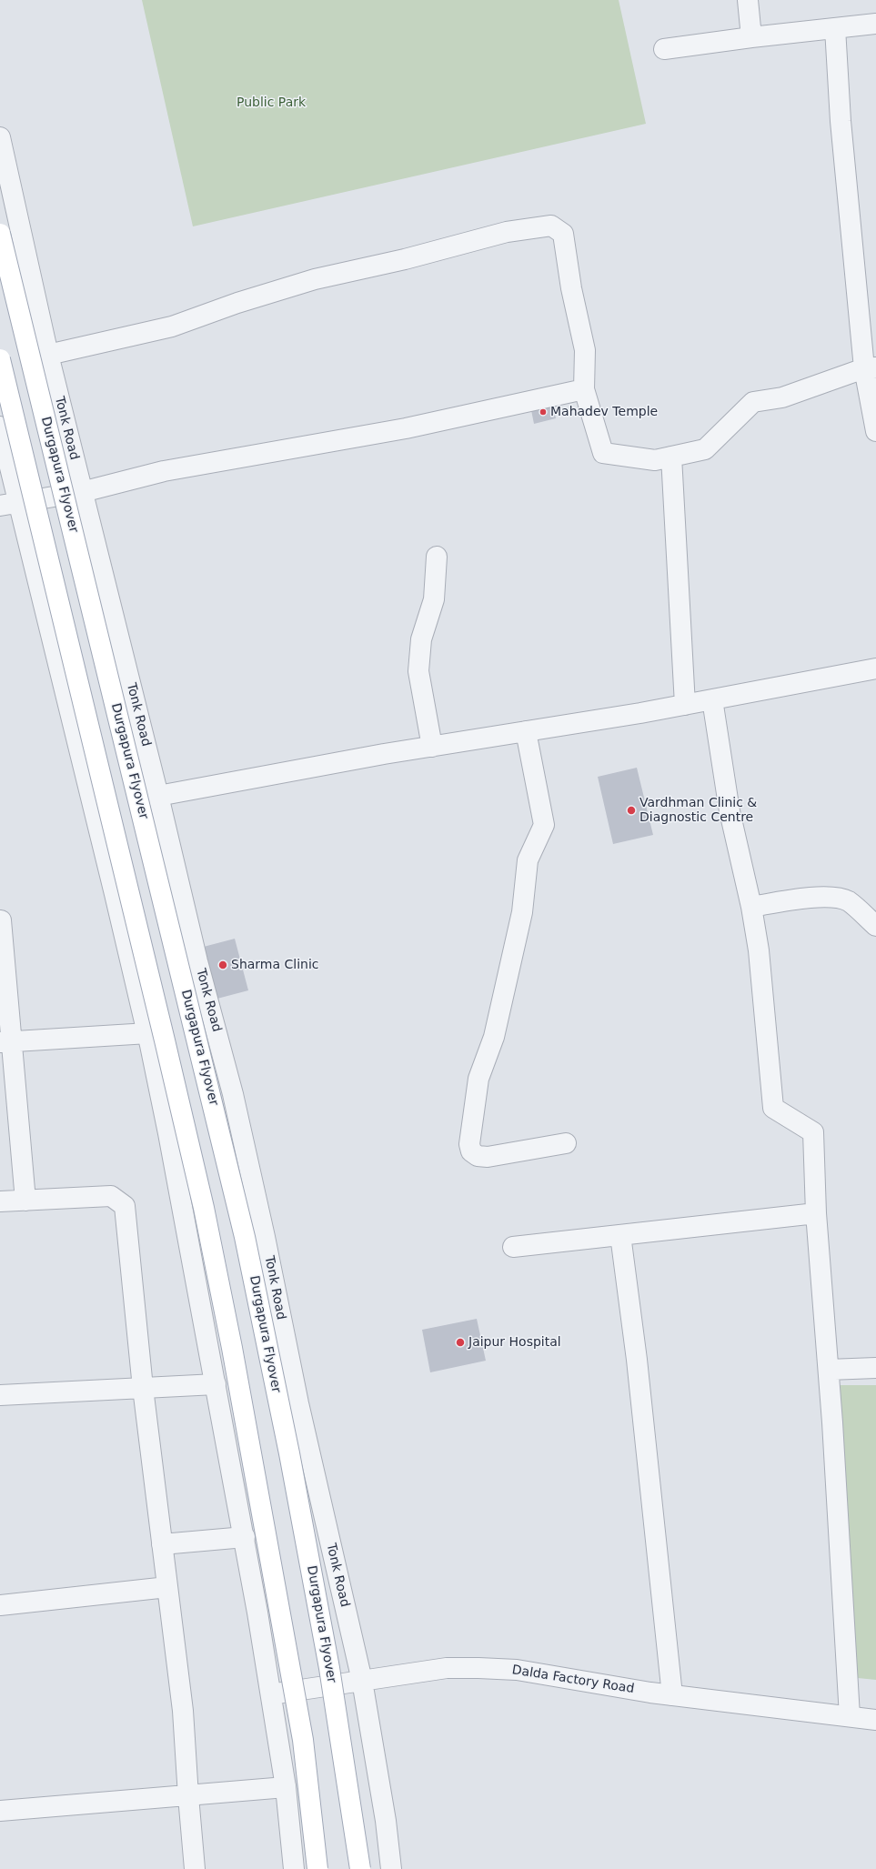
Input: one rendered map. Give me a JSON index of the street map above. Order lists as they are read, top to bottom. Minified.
{"streets":{"main road":["Durgapura Flyover"],"street":["Tonk Road","Dalda Factory Road"]},"crossings":[["Tonk Road","Dalda Factory Road"]],"parks":["Public Park"],"places":["Mahadev Temple","Vardhman Clinic & Diagnostic Centre","Sharma Clinic","Jaipur Hospital"]}
